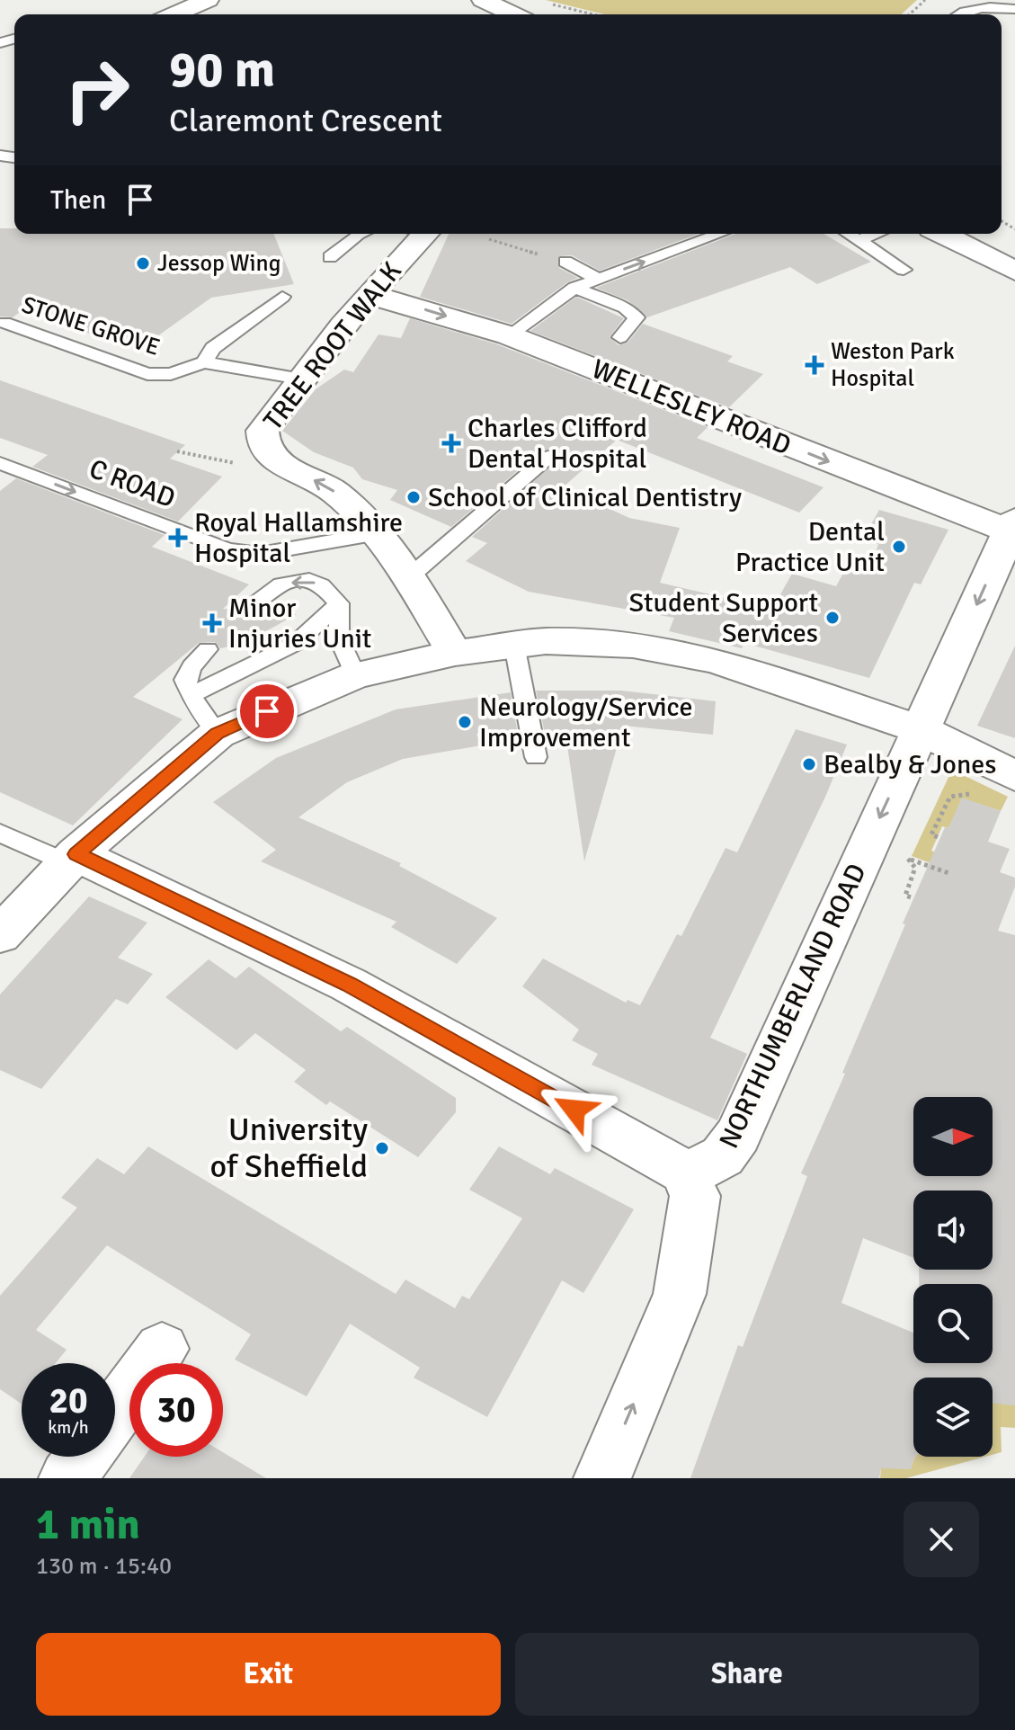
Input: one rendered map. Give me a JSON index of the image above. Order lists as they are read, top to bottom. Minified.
{"streets":{"street":["TREE ROOT WALK","WELLESLEY ROAD","NORTHUMBERLAND ROAD"],"lane":["STONE GROVE","C ROAD"]},"crossings":[["STONE GROVE","TREE ROOT WALK"],["TREE ROOT WALK","WELLESLEY ROAD"],["TREE ROOT WALK","C ROAD"],["WELLESLEY ROAD","NORTHUMBERLAND ROAD"]],"one_way":["C ROAD","NORTHUMBERLAND ROAD"],"places":{"other":["Jessop Wing","School of Clinical Dentistry","Dental Practice Unit","Student Support Services","Neurology/Service Improvement","Bealby & Jones","University of Sheffield"],"health":["Weston Park Hospital","Charles Clifford Dental Hospital","Royal Hallamshire Hospital","Minor Injuries Unit"]},"north":"right","page":{"turn":["90 m","Claremont Crescent"],"then":"Then","speed":"20 km/h","limit":"30","heading":["1 min","130 m · 15:40"],"buttons":["Exit","Share"]}}
